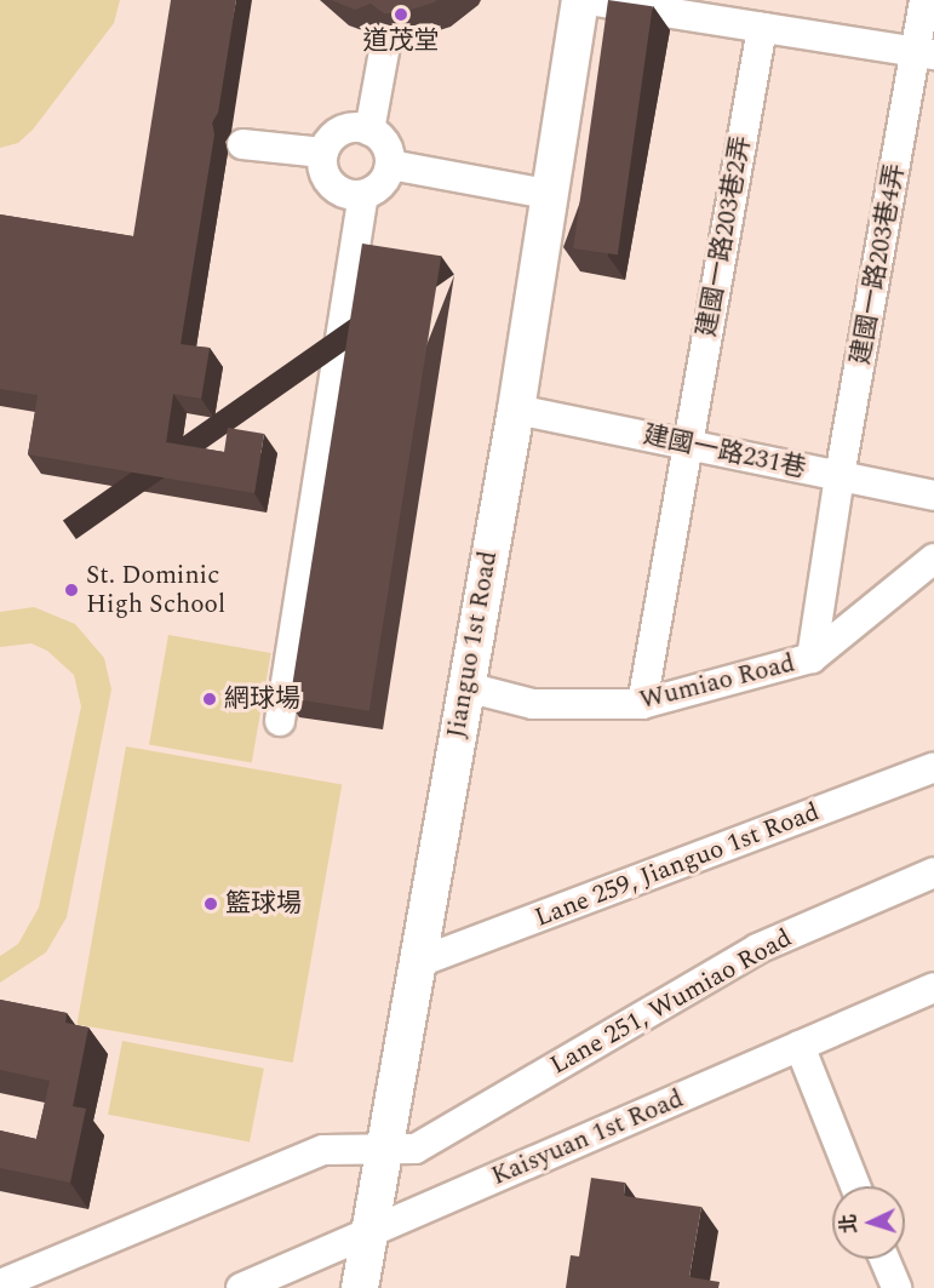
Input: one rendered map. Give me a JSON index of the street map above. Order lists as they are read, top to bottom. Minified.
{"streets":{"main road":["Jianguo 1st Road"],"street":["建國一路203巷2弄","建國一路203巷4弄","建國一路231巷","Wumiao Road","Lane 259, Jianguo 1st Road","Lane 251, Wumiao Road","Kaisyuan 1st Road"]},"crossings":[["建國一路203巷2弄","建國一路231巷"],["建國一路203巷2弄","Wumiao Road"],["建國一路203巷4弄","建國一路231巷"],["建國一路203巷4弄","Wumiao Road"],["建國一路231巷","Jianguo 1st Road"],["Jianguo 1st Road","Wumiao Road"],["Jianguo 1st Road","Lane 259, Jianguo 1st Road"],["Jianguo 1st Road","Lane 251, Wumiao Road"],["Jianguo 1st Road","Kaisyuan 1st Road"]],"places":["道茂堂","St. Dominic High School","網球場","籃球場"],"north":"left"}
